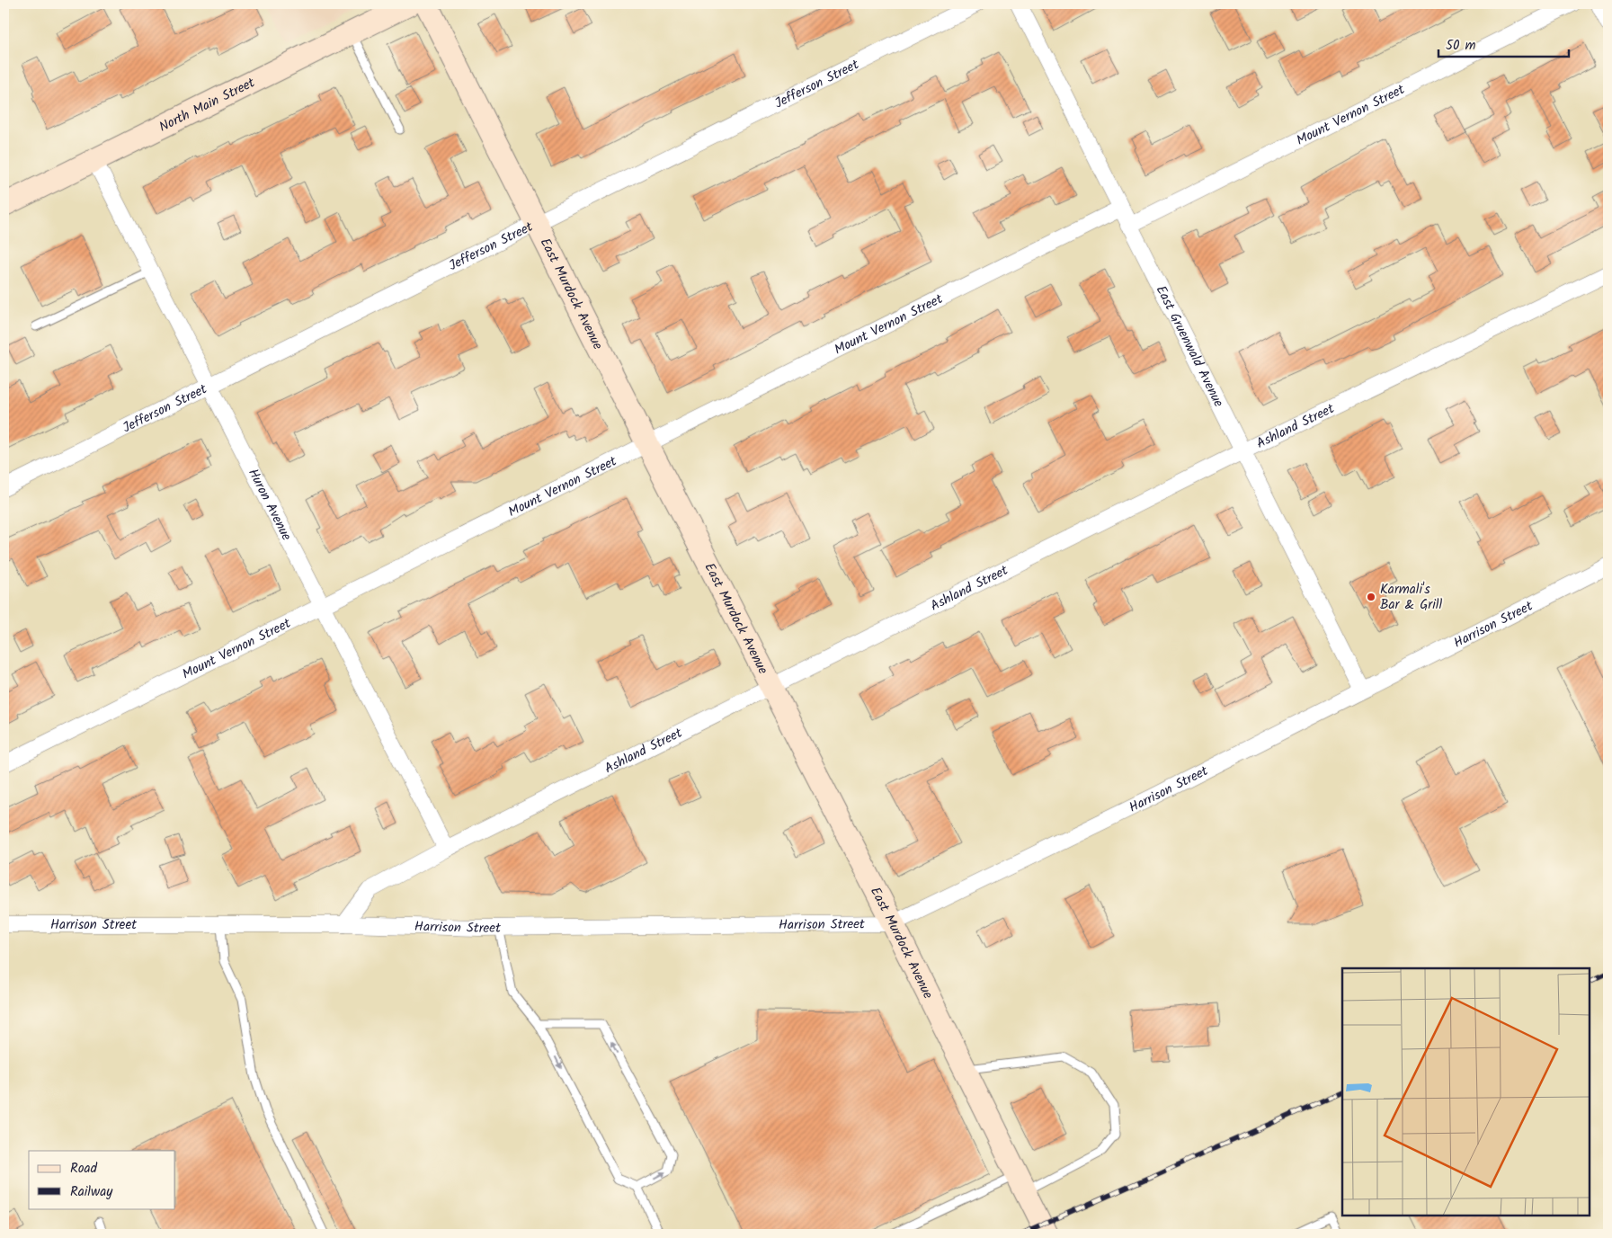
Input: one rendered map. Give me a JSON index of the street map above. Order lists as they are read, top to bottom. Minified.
{"streets":{"main road":["North Main Street","East Murdock Avenue"],"street":["Jefferson Street","Mount Vernon Street","East Gruenwald Avenue","Ashland Street","Huron Avenue","Harrison Street"]},"crossings":[["Jefferson Street","East Murdock Avenue"],["Jefferson Street","Huron Avenue"],["North Main Street","Huron Avenue"],["Mount Vernon Street","East Murdock Avenue"],["Mount Vernon Street","East Gruenwald Avenue"],["Mount Vernon Street","Huron Avenue"],["East Murdock Avenue","Ashland Street"],["East Murdock Avenue","Harrison Street"],["East Gruenwald Avenue","Ashland Street"],["East Gruenwald Avenue","Harrison Street"],["Ashland Street","Huron Avenue"],["Ashland Street","Harrison Street"]],"places":["Karmali's Bar & Grill"],"legend":["Road","Railway"],"scale_bar":"50 m"}
